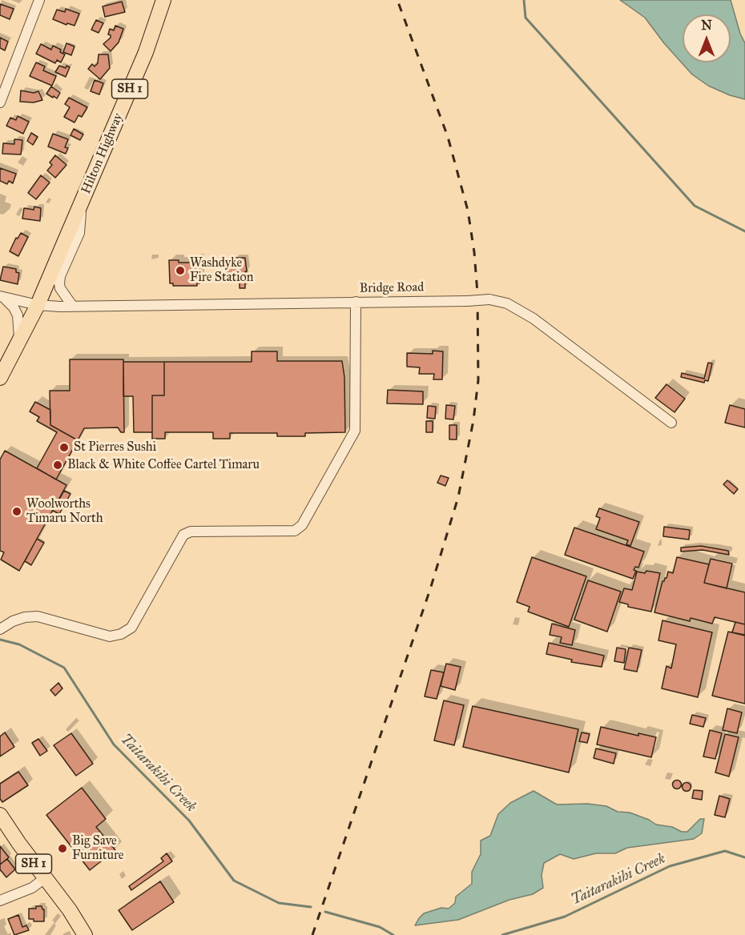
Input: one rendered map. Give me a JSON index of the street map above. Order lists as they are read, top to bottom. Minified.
{"streets":{"highway":["SH 1","Hilton Highway"],"street":["Bridge Road"]},"crossings":[["SH 1","Hilton Highway"],["SH 1","Bridge Road"],["Hilton Highway","Bridge Road"]],"water":["Taitarakihi Creek"],"places":["Washdyke Fire Station","St Pierres Sushi","Black & White Coffee Cartel Timaru","Woolworths Timaru North","Big Save Furniture"],"north":"top"}
